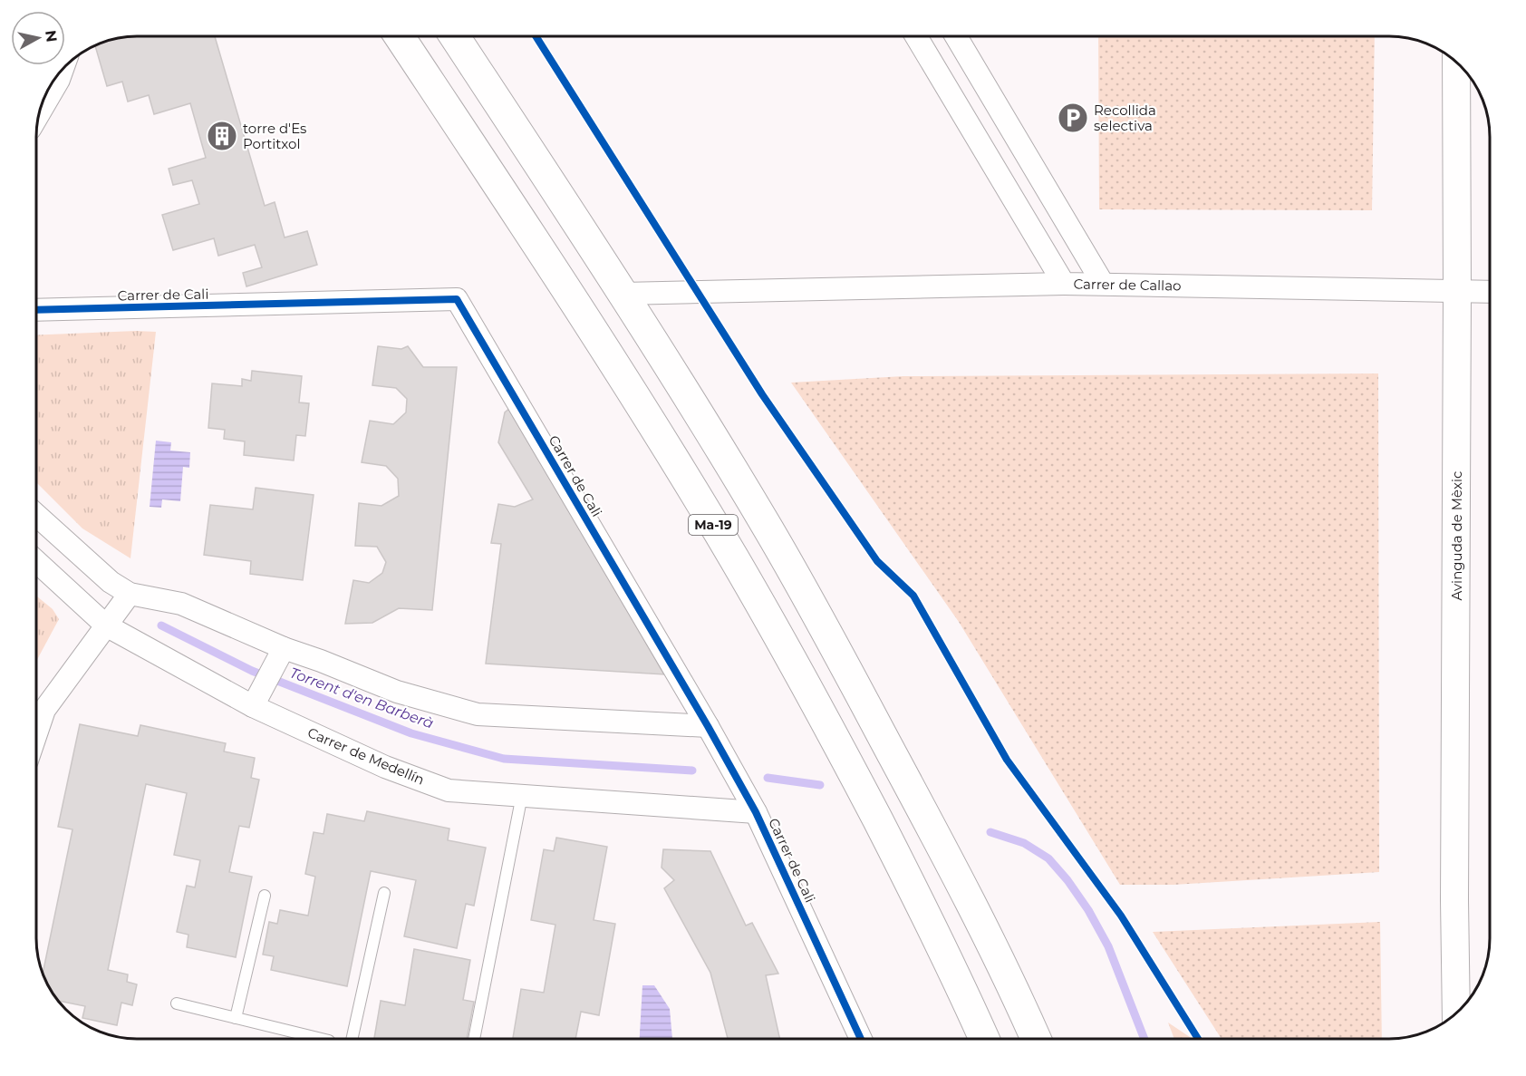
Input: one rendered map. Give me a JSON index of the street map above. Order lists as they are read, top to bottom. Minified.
{"streets":{"highway":["Ma-19"],"street":["Carrer de Callao","Carrer de Cali","Avinguda de Mèxic","Carrer de Medellín"]},"crossings":[["Carrer de Callao","Avinguda de Mèxic"],["Carrer de Cali","Carrer de Medellín"]],"water":["Torrent d'en Barberà"],"places":{"parking":["Recollida selectiva"],"building":["torre d'Es Portitxol"]},"north":"right"}
